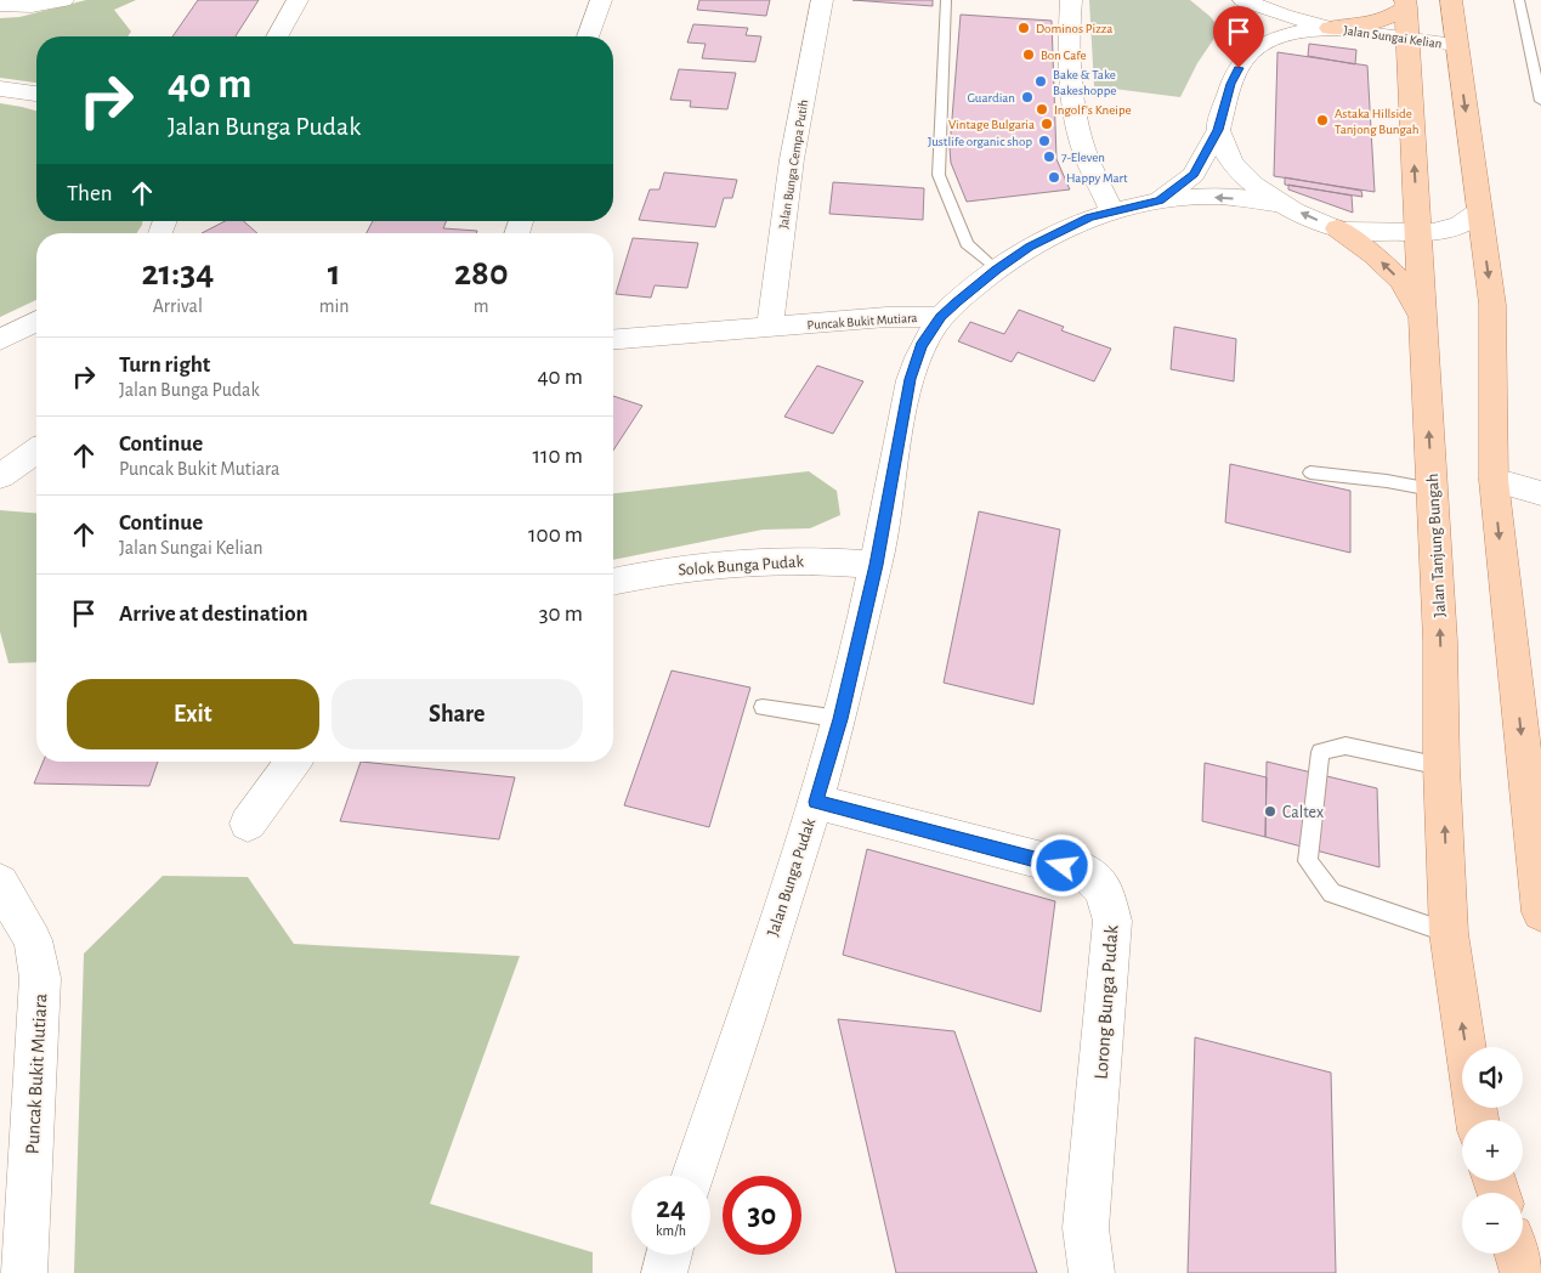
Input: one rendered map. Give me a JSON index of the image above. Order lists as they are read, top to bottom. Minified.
{"streets":{"main road":["Jalan Tanjung Bungah"],"street":["Jalan Sungai Kelian","Jalan Bunga Cempa Putih","Puncak Bukit Mutiara","Solok Bunga Pudak","Jalan Bunga Pudak","Lorong Bunga Pudak"]},"crossings":[["Jalan Sungai Kelian","Jalan Tanjung Bungah"],["Jalan Bunga Cempa Putih","Puncak Bukit Mutiara"],["Puncak Bukit Mutiara","Jalan Bunga Pudak"],["Solok Bunga Pudak","Jalan Bunga Pudak"],["Jalan Bunga Pudak","Lorong Bunga Pudak"]],"places":["Dominos Pizza","Bon Cafe","Bake & Take Bakeshoppe","Guardian","Ingolf's Kneipe","Astaka Hillside Tanjong Bungah","Vintage Bulgaria","Justlife organic shop","7-Eleven","Happy Mart","Caltex"],"page":{"turn":["40 m","Jalan Bunga Pudak"],"then":"Then","eta":["21:34","Arrival","1","min","280","m"],"list":[{"name":"Turn right","note":"Jalan Bunga Pudak","value":"40 m"},{"name":"Continue","note":"Puncak Bukit Mutiara","value":"110 m"},{"name":"Continue","note":"Jalan Sungai Kelian","value":"100 m"},{"name":"Arrive at destination","value":"30 m"}],"buttons":["Exit","Share"],"map_buttons":["+","−"],"speed":"24 km/h","limit":"30"}}
